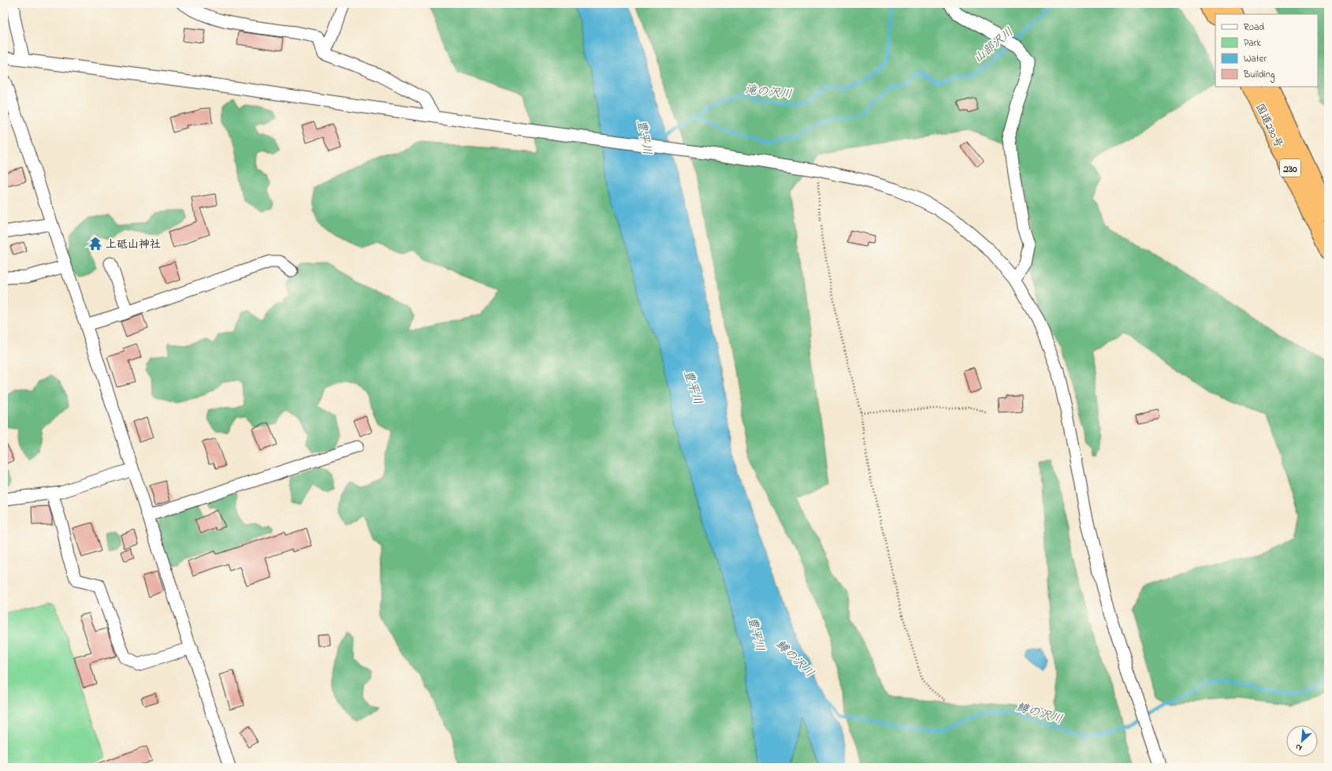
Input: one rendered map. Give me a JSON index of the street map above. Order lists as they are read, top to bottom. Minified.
{"streets":{"highway":["国道230号","230"]},"water":["山部沢川","滝の沢川","豊平川","鱒の沢川"],"places":{"temple":["上砥山神社"]},"legend":["Road","Park","Water","Building"],"north":"bottom left"}
